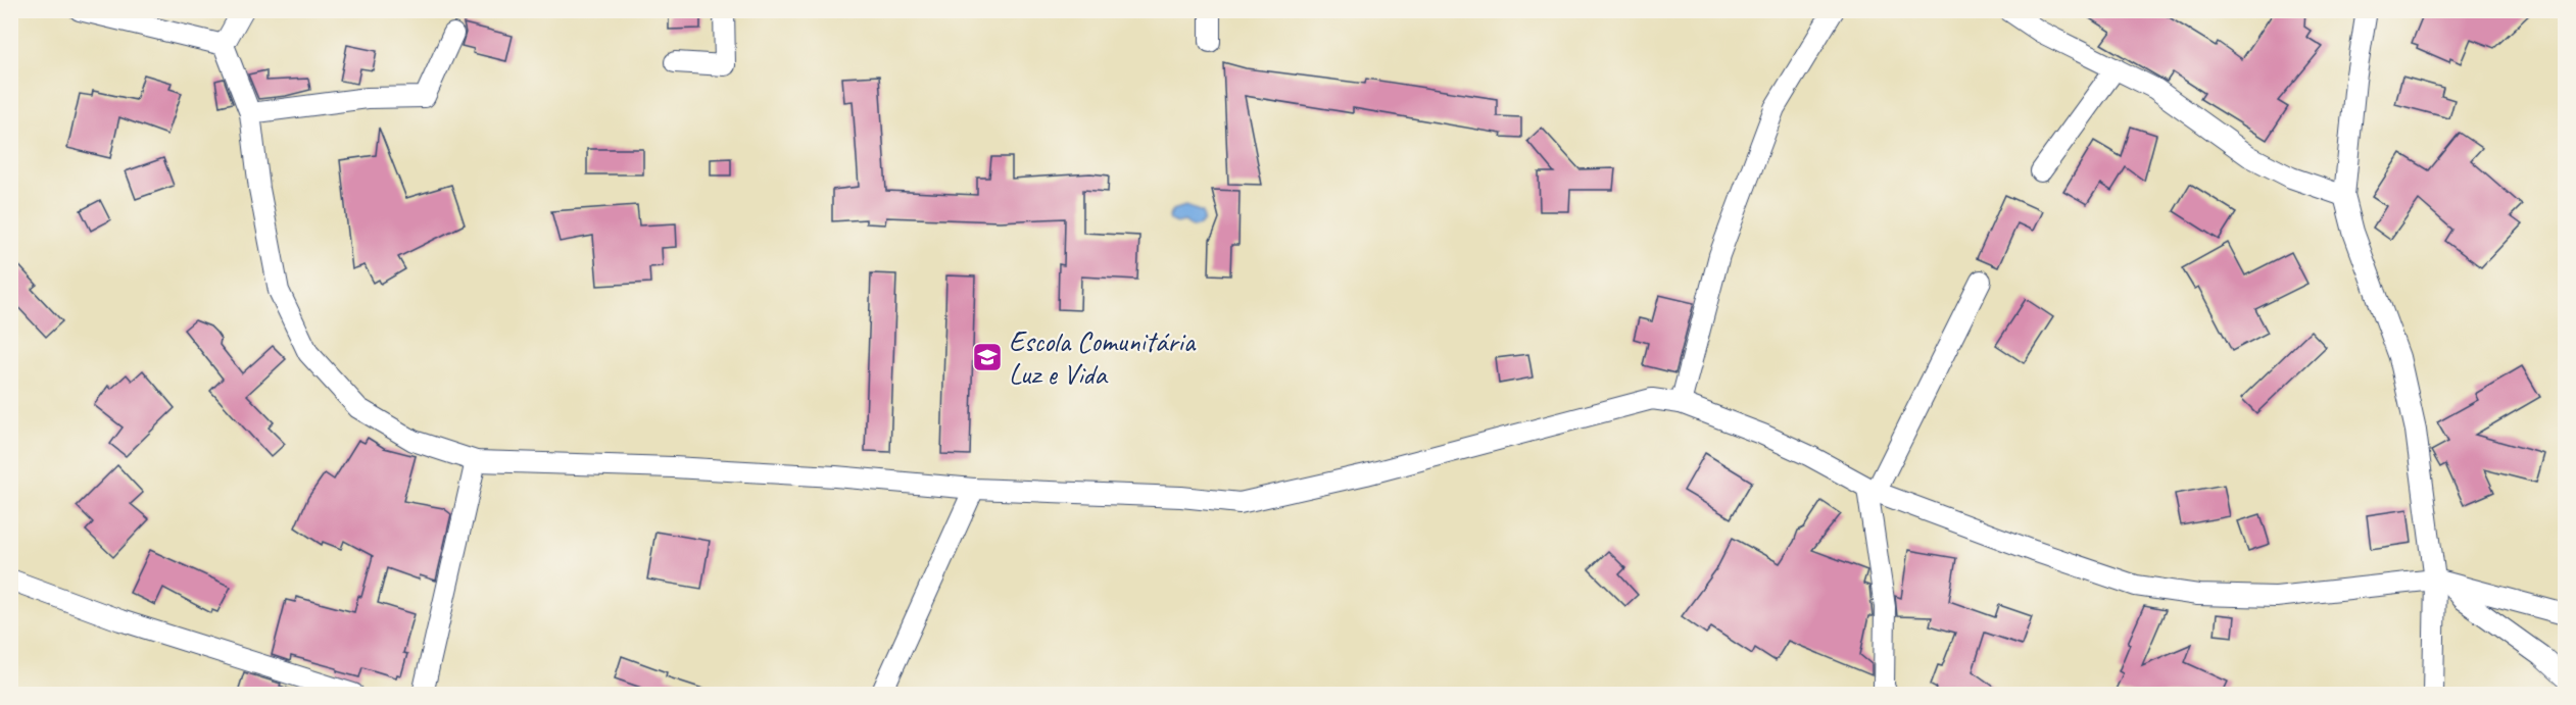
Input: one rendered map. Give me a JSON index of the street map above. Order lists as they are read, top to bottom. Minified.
{"places":{"school or university":["Escola Comunitária Luz e Vida"]}}
